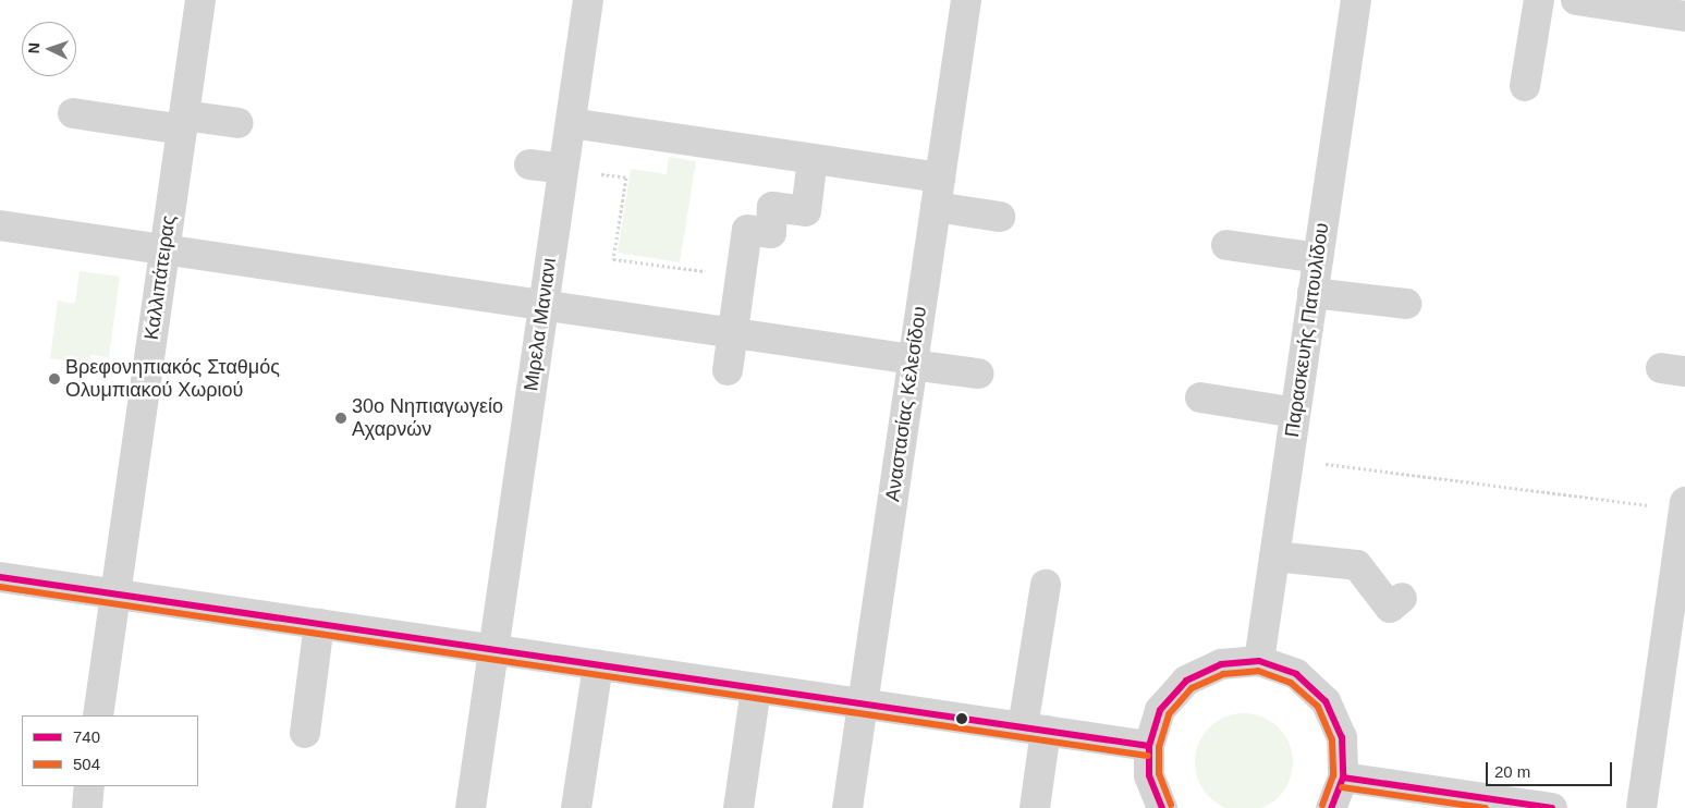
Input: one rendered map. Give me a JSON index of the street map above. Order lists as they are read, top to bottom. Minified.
{"streets":{"street":["Καλλιπάτειρας","Μιρελα Μανιανι","Παρασκευής Πατουλίδου","Αναστασίας Κελεσίδου"]},"places":["Βρεφονηπιακός Σταθμός Ολυμπιακού Χωριού","30ο Νηπιαγωγείο Αχαρνών"],"lines":["transit line 740","transit line 504"],"legend":["740","504"],"scale_bar":"20 m","north":"left"}
